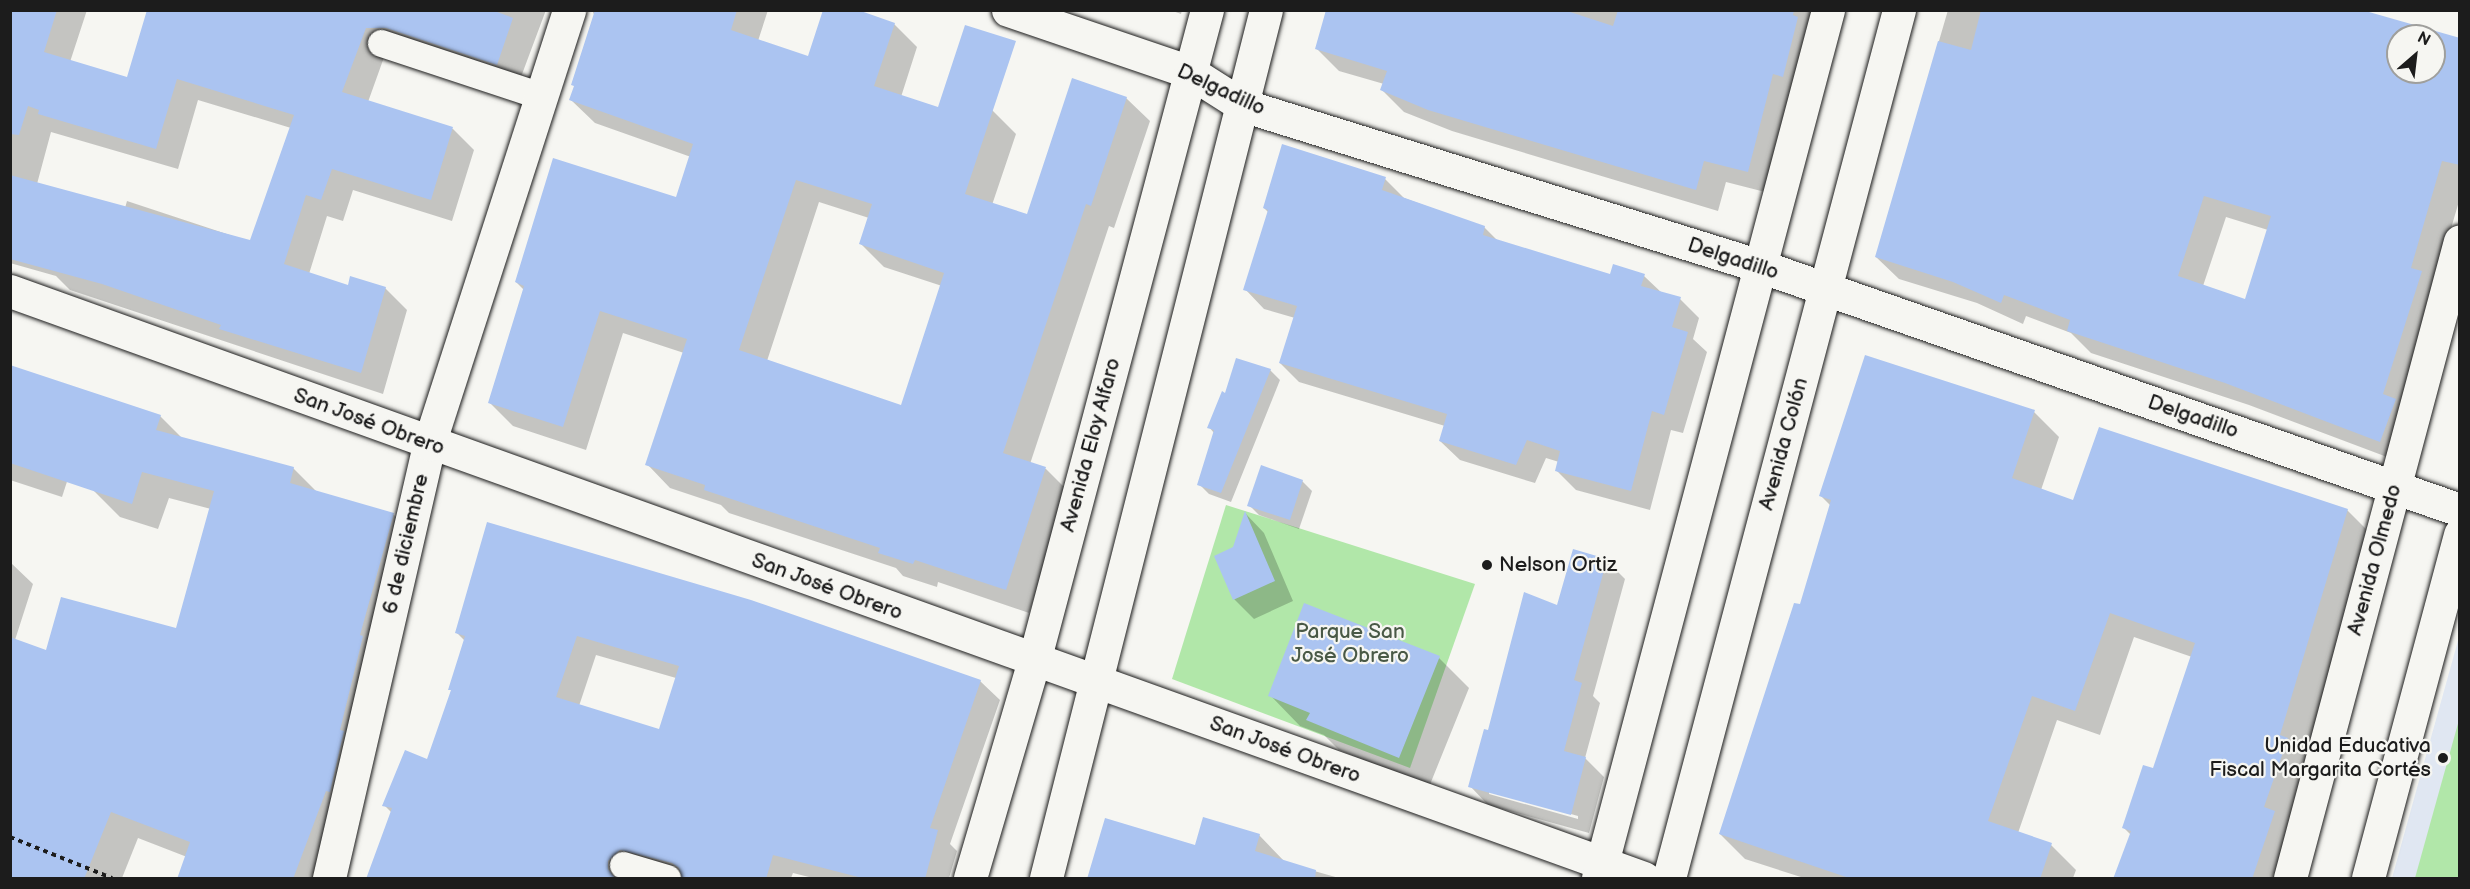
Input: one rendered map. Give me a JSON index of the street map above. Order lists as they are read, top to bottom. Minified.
{"streets":{"street":["Delgadillo","San José Obrero","Avenida Colón","Avenida Eloy Alfaro","6 de diciembre","Avenida Olmedo"]},"crossings":[["Delgadillo","Avenida Colón"],["Delgadillo","Avenida Eloy Alfaro"],["Delgadillo","Avenida Olmedo"],["San José Obrero","Avenida Eloy Alfaro"],["San José Obrero","6 de diciembre"]],"parks":["Parque San José Obrero"],"places":["Nelson Ortiz","Unidad Educativa Fiscal Margarita Cortés"],"north":"top right"}
